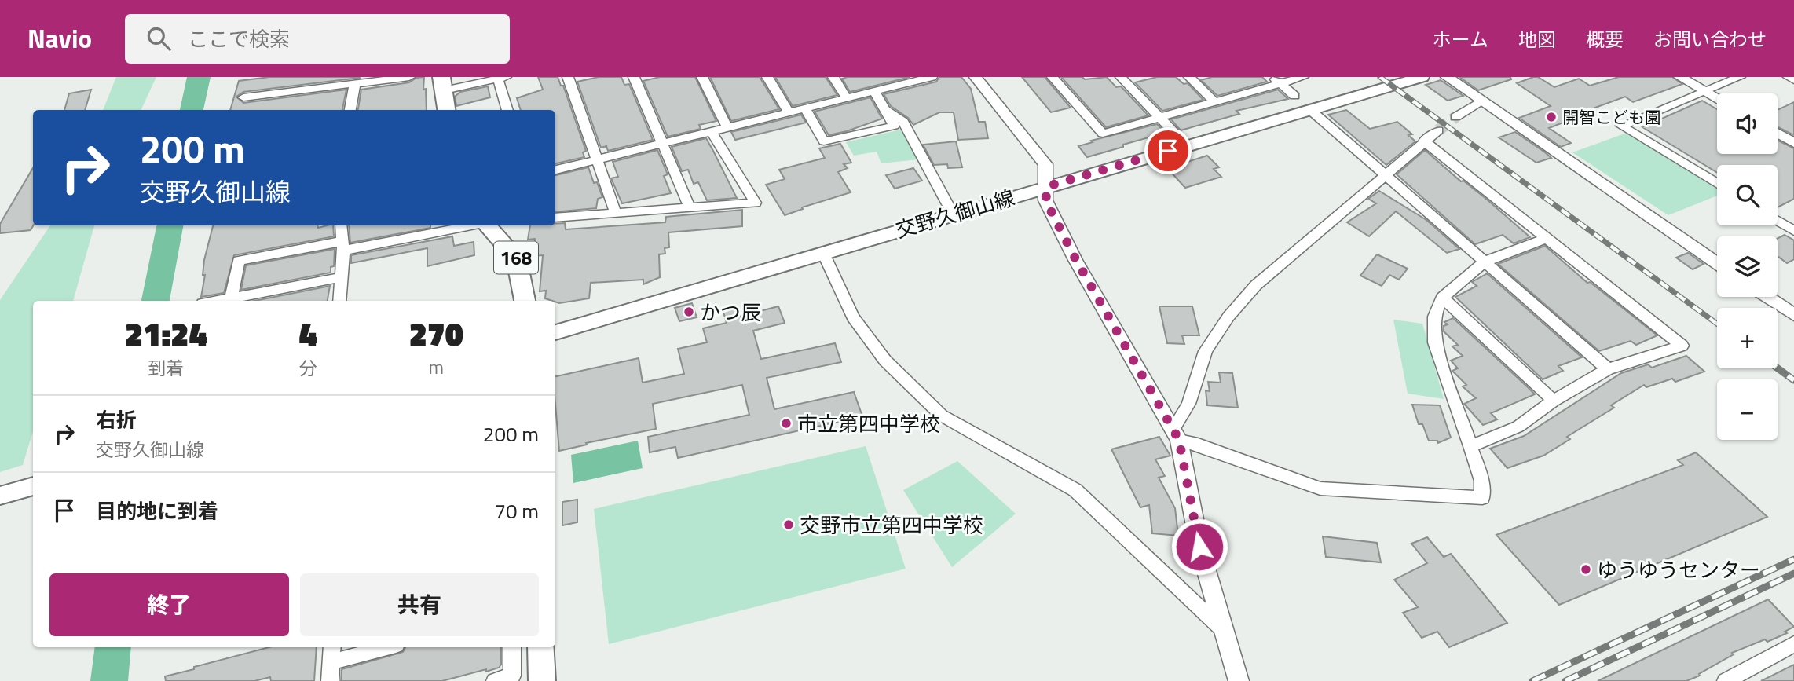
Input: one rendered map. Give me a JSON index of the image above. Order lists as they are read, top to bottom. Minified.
{"streets":{"highway":["168"],"main road":["交野久御山線"]},"places":["開智こども園","かつ辰","市立第四中学校","交野市立第四中学校","ゆうゆうセンター"],"page":{"header":"Navio","search":"ここで検索","nav":["ホーム","地図","概要","お問い合わせ"],"map_buttons":["+","−"],"turn":["200 m","交野久御山線"],"eta":["21:24","到着","4","分","270","m"],"list":[{"name":"右折","note":"交野久御山線","value":"200 m"},{"name":"目的地に到着","value":"70 m"}],"buttons":["終了","共有"]}}
